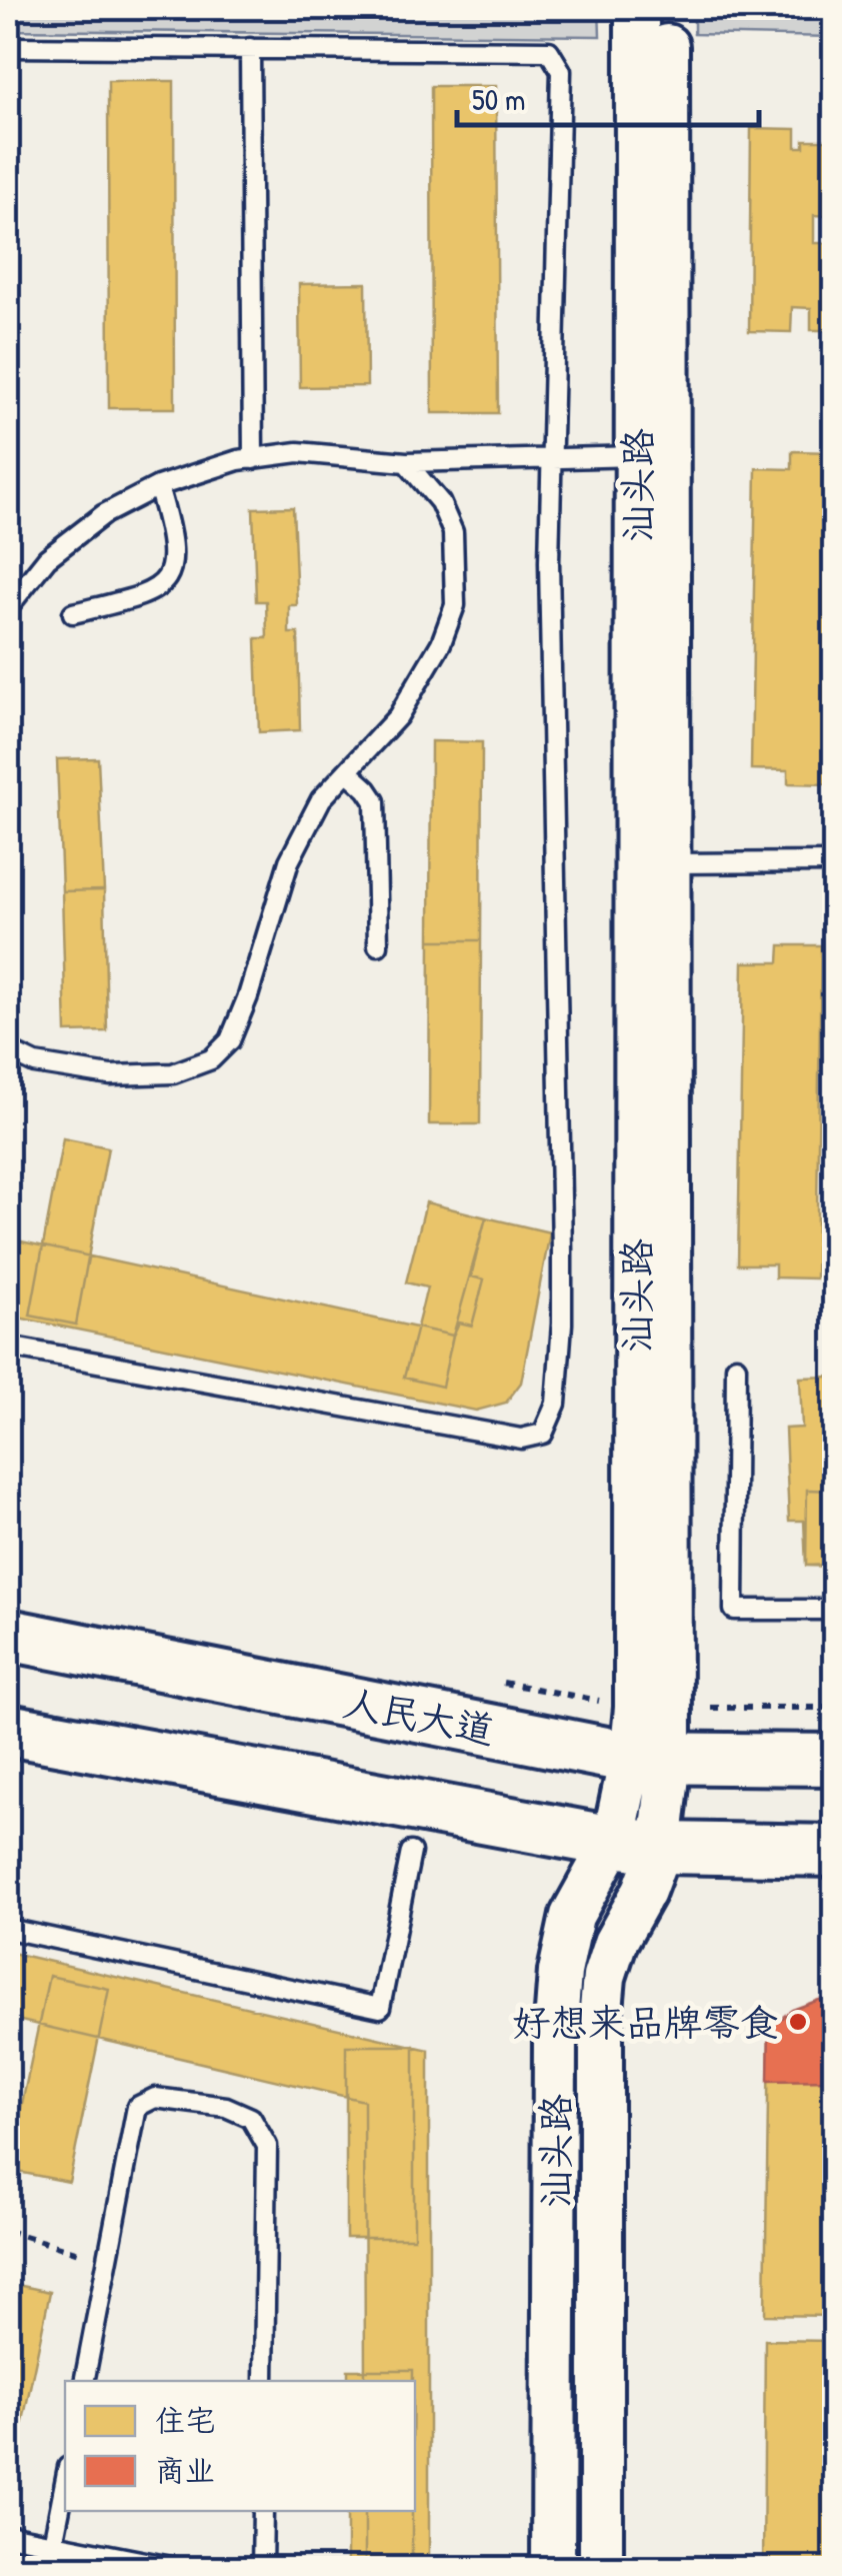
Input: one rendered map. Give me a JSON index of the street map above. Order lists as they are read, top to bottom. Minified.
{"streets":{"main road":["人民大道"],"street":["汕头路"]},"crossings":[["汕头路","人民大道"]],"places":["好想来品牌零食"],"legend":["住宅","商业"],"scale_bar":"50 m"}
